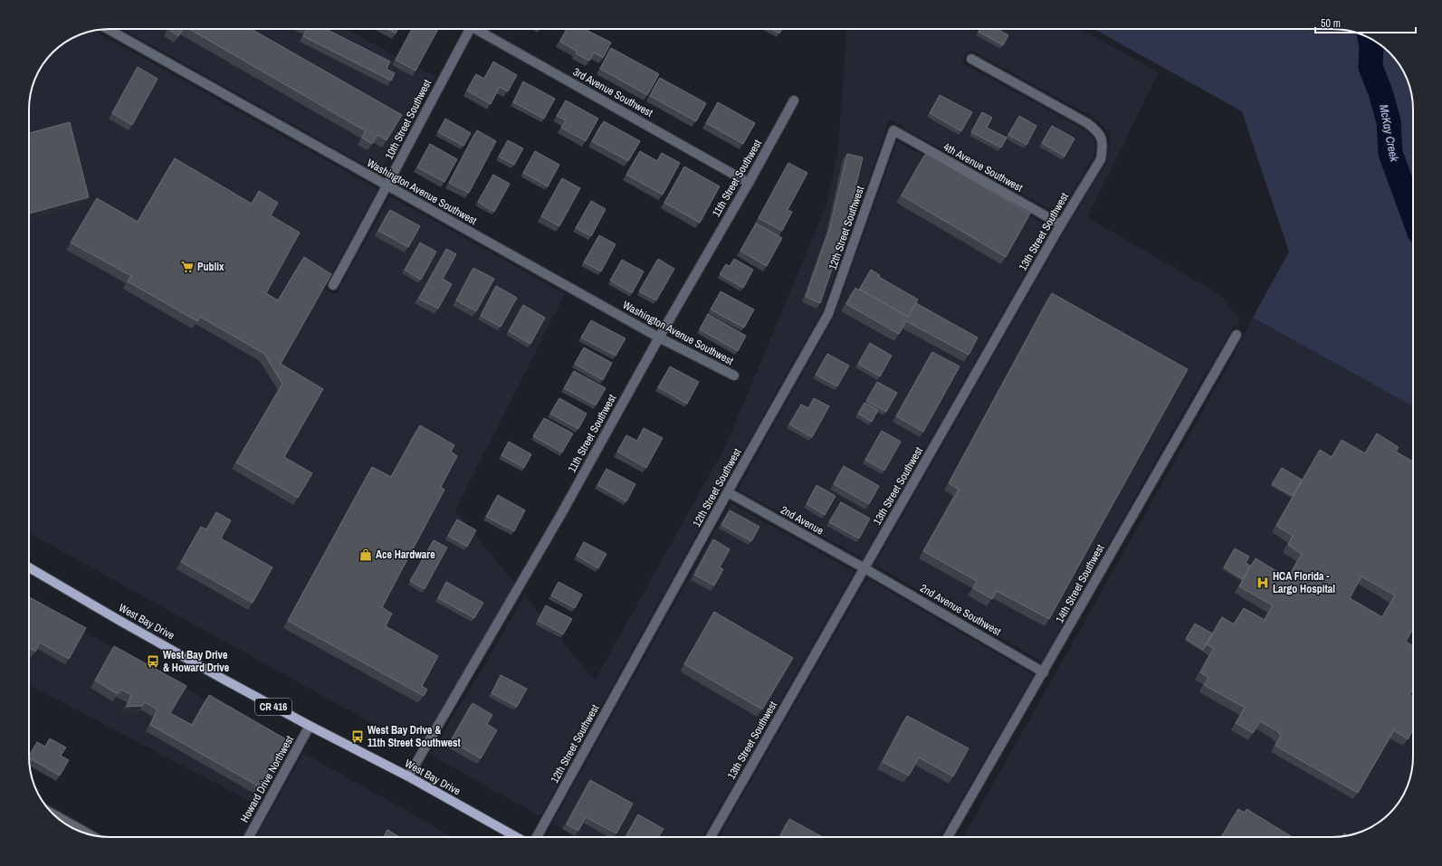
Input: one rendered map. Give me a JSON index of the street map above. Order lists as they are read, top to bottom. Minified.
{"streets":{"main road":["West Bay Drive","CR 416"],"street":["3rd Avenue Southwest","10th Street Southwest","4th Avenue Southwest","11th Street Southwest","Washington Avenue Southwest","12th Street Southwest","13th Street Southwest","2nd Avenue","14th Street Southwest","2nd Avenue Southwest","Howard Drive Northwest"]},"crossings":[["3rd Avenue Southwest","11th Street Southwest"],["10th Street Southwest","Washington Avenue Southwest"],["4th Avenue Southwest","12th Street Southwest"],["4th Avenue Southwest","13th Street Southwest"],["11th Street Southwest","Washington Avenue Southwest"],["11th Street Southwest","West Bay Drive"],["12th Street Southwest","2nd Avenue"],["13th Street Southwest","2nd Avenue"],["13th Street Southwest","2nd Avenue Southwest"],["2nd Avenue","2nd Avenue Southwest"],["14th Street Southwest","2nd Avenue Southwest"],["West Bay Drive","Howard Drive Northwest"]],"water":["McKay Creek"],"places":{"supermarket":["Publix"],"shop":["Ace Hardware"],"hospital":["HCA Florida - Largo Hospital"],"bus stop":["West Bay Drive & Howard Drive","West Bay Drive & 11th Street Southwest"]},"scale_bar":"50 m"}
